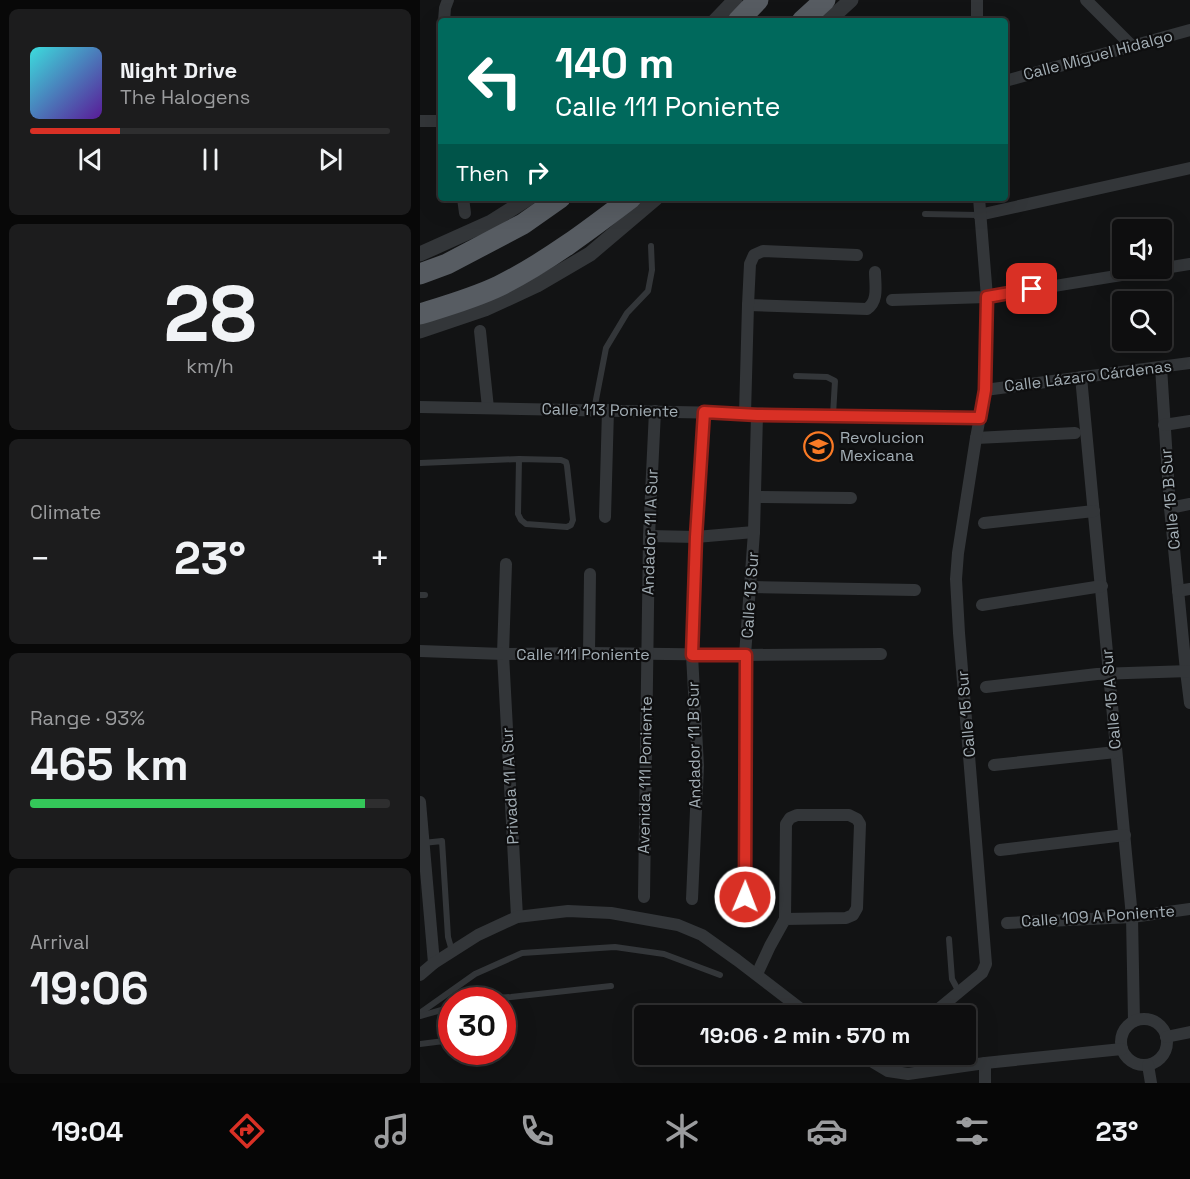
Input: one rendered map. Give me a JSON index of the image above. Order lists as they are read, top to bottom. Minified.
{"streets":{"street":["Calle Miguel Hidalgo","Calle Lázaro Cárdenas","Calle 113 Poniente","Calle 15 B Sur","Andador 11 A Sur","Calle 13 Sur","Calle 111 Poniente","Calle 15 A Sur","Calle 15 Sur","Andador 11 B Sur","Avenida 111 Poniente","Privada 11 A Sur","Calle 109 A Poniente"]},"crossings":[["Calle Lázaro Cárdenas","Calle 15 B Sur"],["Calle Lázaro Cárdenas","Calle 15 A Sur"],["Calle Lázaro Cárdenas","Calle 15 Sur"],["Calle 113 Poniente","Andador 11 A Sur"],["Calle 113 Poniente","Calle 13 Sur"],["Calle 113 Poniente","Calle 15 Sur"],["Calle 113 Poniente","Andador 11 B Sur"],["Andador 11 A Sur","Calle 111 Poniente"],["Andador 11 A Sur","Avenida 111 Poniente"],["Calle 13 Sur","Calle 111 Poniente"],["Calle 111 Poniente","Andador 11 B Sur"],["Calle 111 Poniente","Avenida 111 Poniente"],["Calle 111 Poniente","Privada 11 A Sur"],["Calle 15 A Sur","Calle 109 A Poniente"]],"places":{"school or university":["Revolucion Mexicana"]},"page":{"turn":["140 m","Calle 111 Poniente"],"song":["Night Drive","The Halogens"],"then":"Then","tile":[["28","km/h"],"Climate",["Range · 93%","465 km"],["Arrival","19:06"]],"heat":["−","23°","+"],"limit":"30","trip":"19:06 · 2 min · 570 m","tabs":["19:04","23°"]}}
